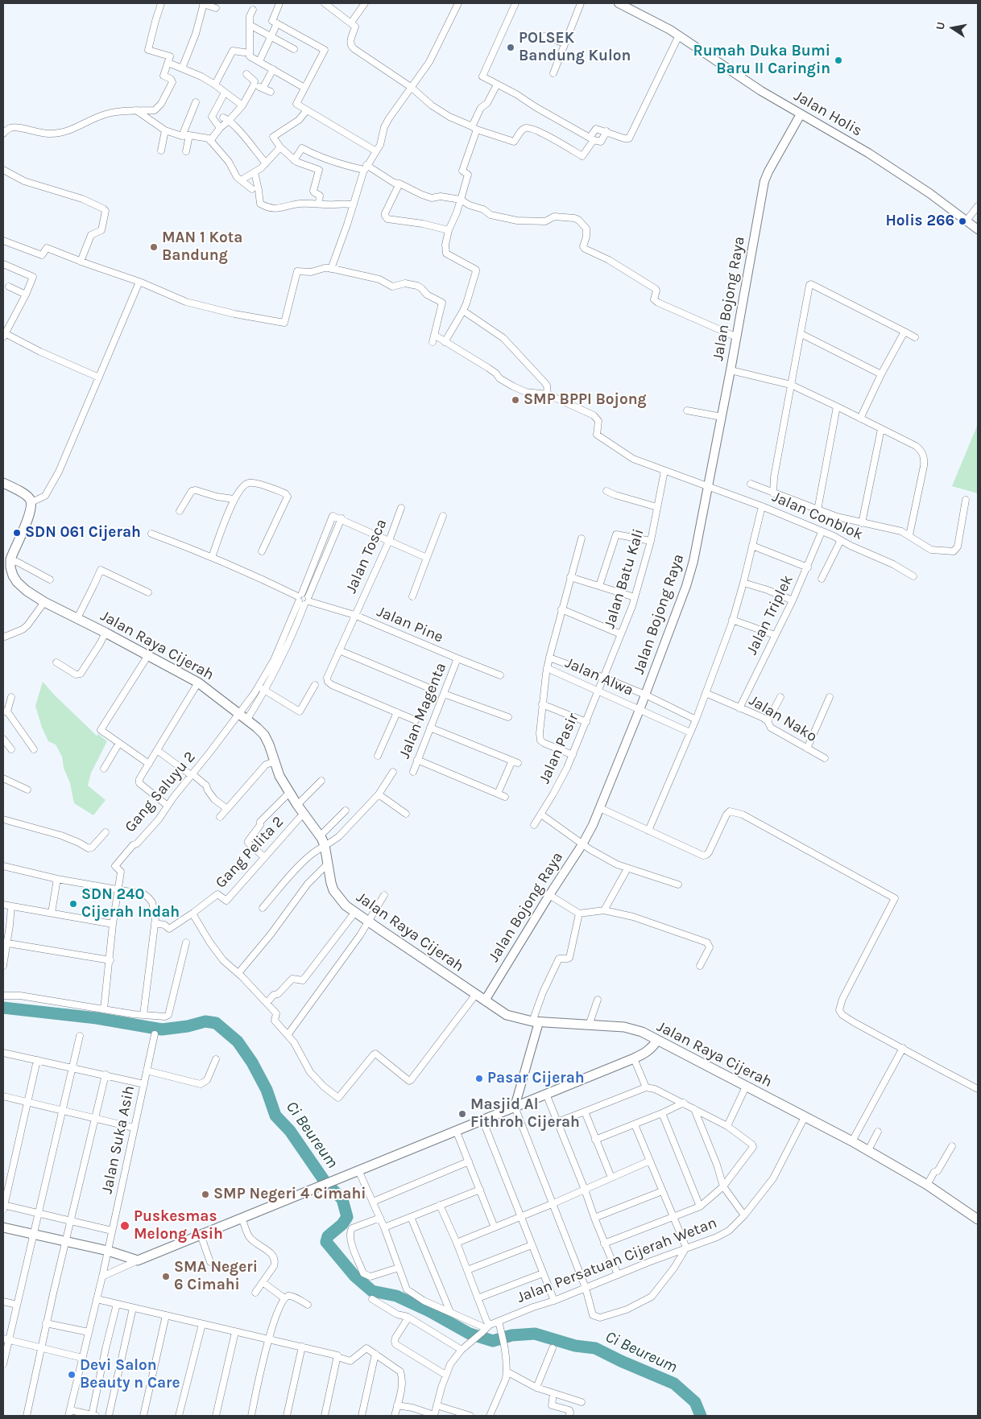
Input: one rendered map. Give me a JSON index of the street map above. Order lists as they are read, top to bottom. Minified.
{"streets":{"main road":["Jalan Raya Cijerah"],"street":["Jalan Holis","Jalan Bojong Raya","Jalan Conblok","Jalan Tosca","Jalan Batu Kali","Jalan Triplek","Jalan Pine","Jalan Alwa","Jalan Magenta","Jalan Nako","Jalan Pasir","Gang Saluyu 2","Gang Pelita 2","Jalan Suka Asih","Jalan Persatuan Cijerah Wetan"]},"crossings":[["Jalan Holis","Jalan Bojong Raya"],["Jalan Bojong Raya","Jalan Conblok"],["Jalan Bojong Raya","Jalan Raya Cijerah"],["Jalan Bojong Raya","Jalan Alwa"],["Jalan Conblok","Jalan Batu Kali"],["Jalan Conblok","Jalan Triplek"],["Jalan Tosca","Jalan Pine"],["Jalan Batu Kali","Jalan Alwa"],["Jalan Batu Kali","Jalan Pasir"],["Jalan Triplek","Jalan Nako"],["Jalan Pine","Jalan Magenta"],["Jalan Raya Cijerah","Gang Saluyu 2"],["Jalan Raya Cijerah","Gang Pelita 2"],["Jalan Raya Cijerah","Jalan Persatuan Cijerah Wetan"],["Jalan Alwa","Jalan Pasir"]],"water":["Ci Beureum"],"places":["POLSEK Bandung Kulon","Rumah Duka Bumi Baru II Caringin","Holis 266","MAN 1 Kota Bandung","SMP BPPI Bojong","SDN 061 Cijerah","SDN 240 Cijerah Indah","Pasar Cijerah","Masjid Al Fithroh Cijerah","SMP Negeri 4 Cimahi","Puskesmas Melong Asih","SMA Negeri 6 Cimahi","Devi Salon Beauty n Care"],"north":"left"}
